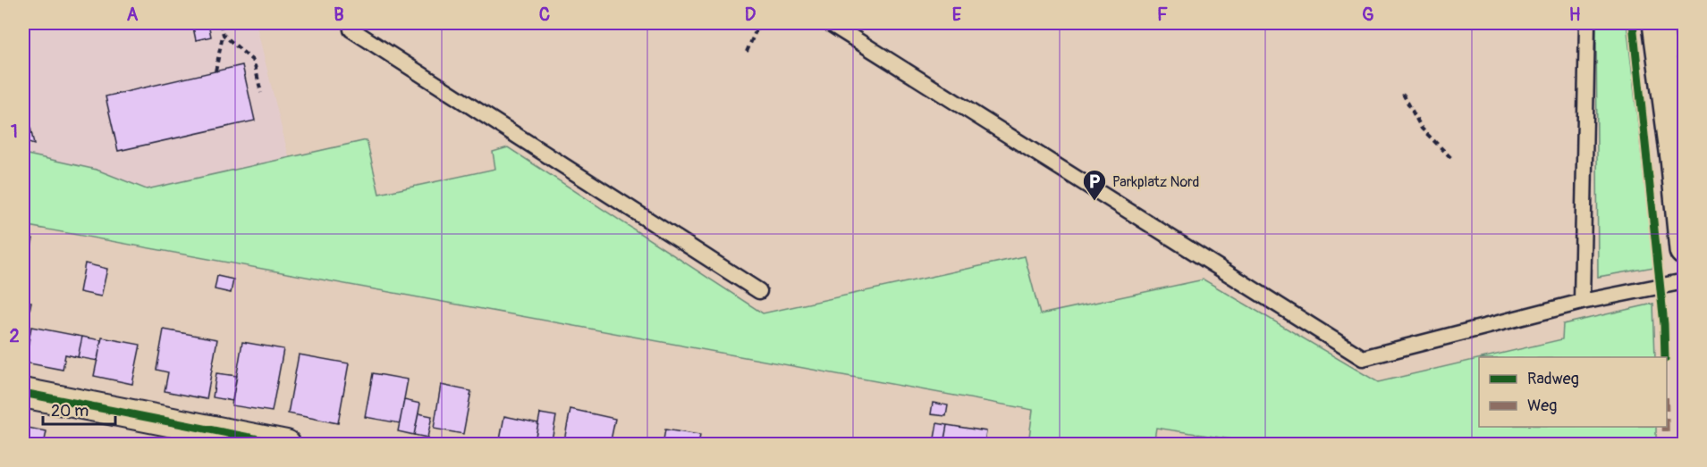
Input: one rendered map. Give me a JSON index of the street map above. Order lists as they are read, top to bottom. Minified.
{"places":{"parking":["Parkplatz Nord"]},"legend":["Radweg","Weg"],"scale_bar":"20 m","grid":{"columns":["A","B","C","D","E","F","G","H"],"rows":["1","2"]}}
